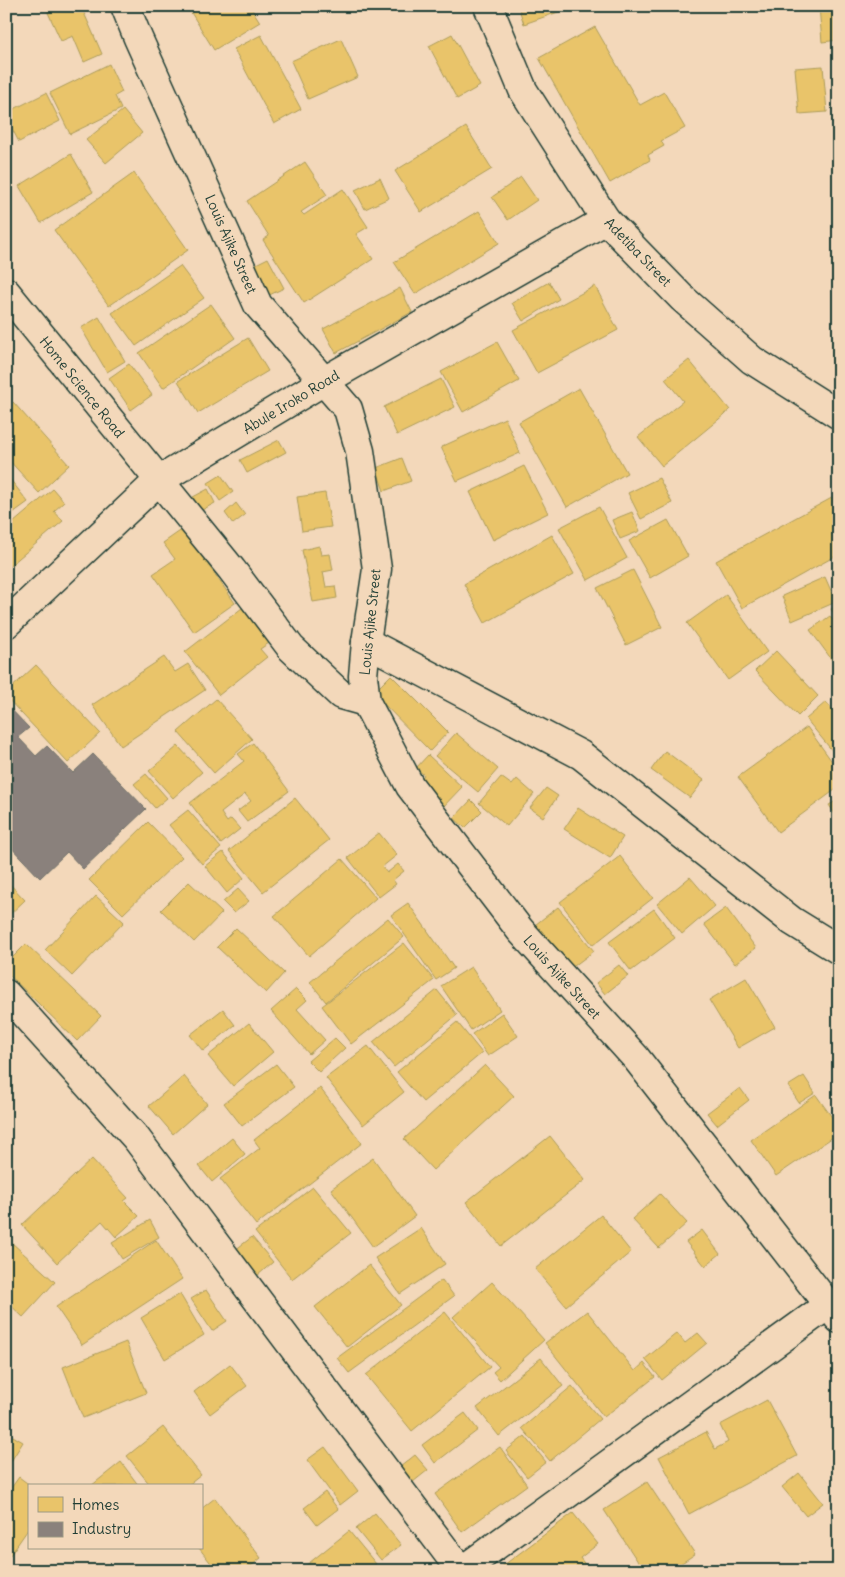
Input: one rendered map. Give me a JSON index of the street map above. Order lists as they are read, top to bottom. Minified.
{"streets":{"street":["Louis Ajike Street","Adetiba Street","Home Science Road","Abule Iroko Road"]},"crossings":[["Louis Ajike Street","Home Science Road"],["Louis Ajike Street","Abule Iroko Road"],["Adetiba Street","Abule Iroko Road"],["Home Science Road","Abule Iroko Road"]],"legend":["Homes","Industry"]}
